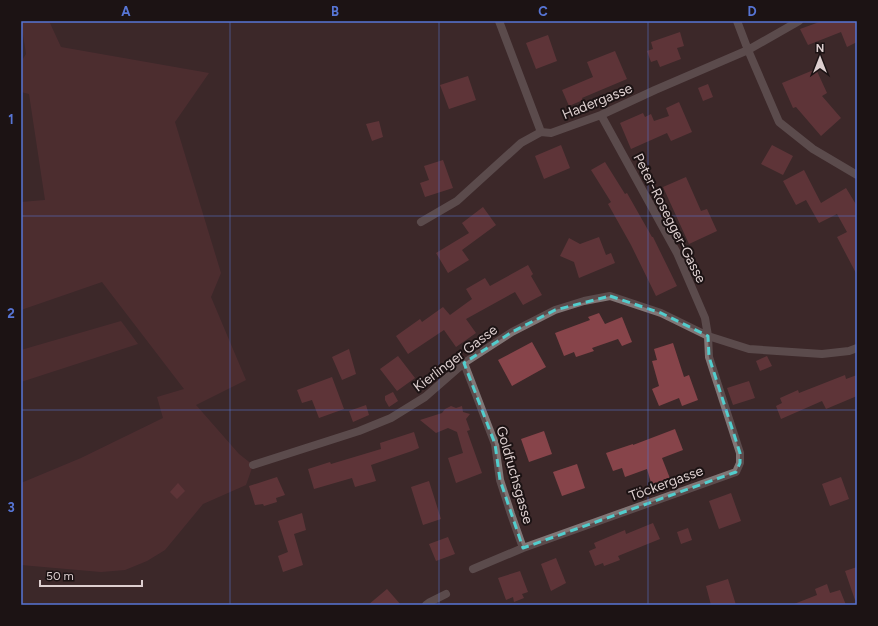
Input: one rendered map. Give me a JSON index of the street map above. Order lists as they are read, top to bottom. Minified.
{"streets":{"street":["Hadergasse","Peter-Rosegger-Gasse","Kierlinger Gasse","Goldfuchsgasse","Töckergasse"]},"crossings":[["Hadergasse","Peter-Rosegger-Gasse"],["Peter-Rosegger-Gasse","Kierlinger Gasse"],["Peter-Rosegger-Gasse","Töckergasse"],["Kierlinger Gasse","Goldfuchsgasse"],["Kierlinger Gasse","Töckergasse"],["Goldfuchsgasse","Töckergasse"]],"scale_bar":"50 m","north":"top","grid":{"columns":["A","B","C","D"],"rows":["1","2","3"]}}
